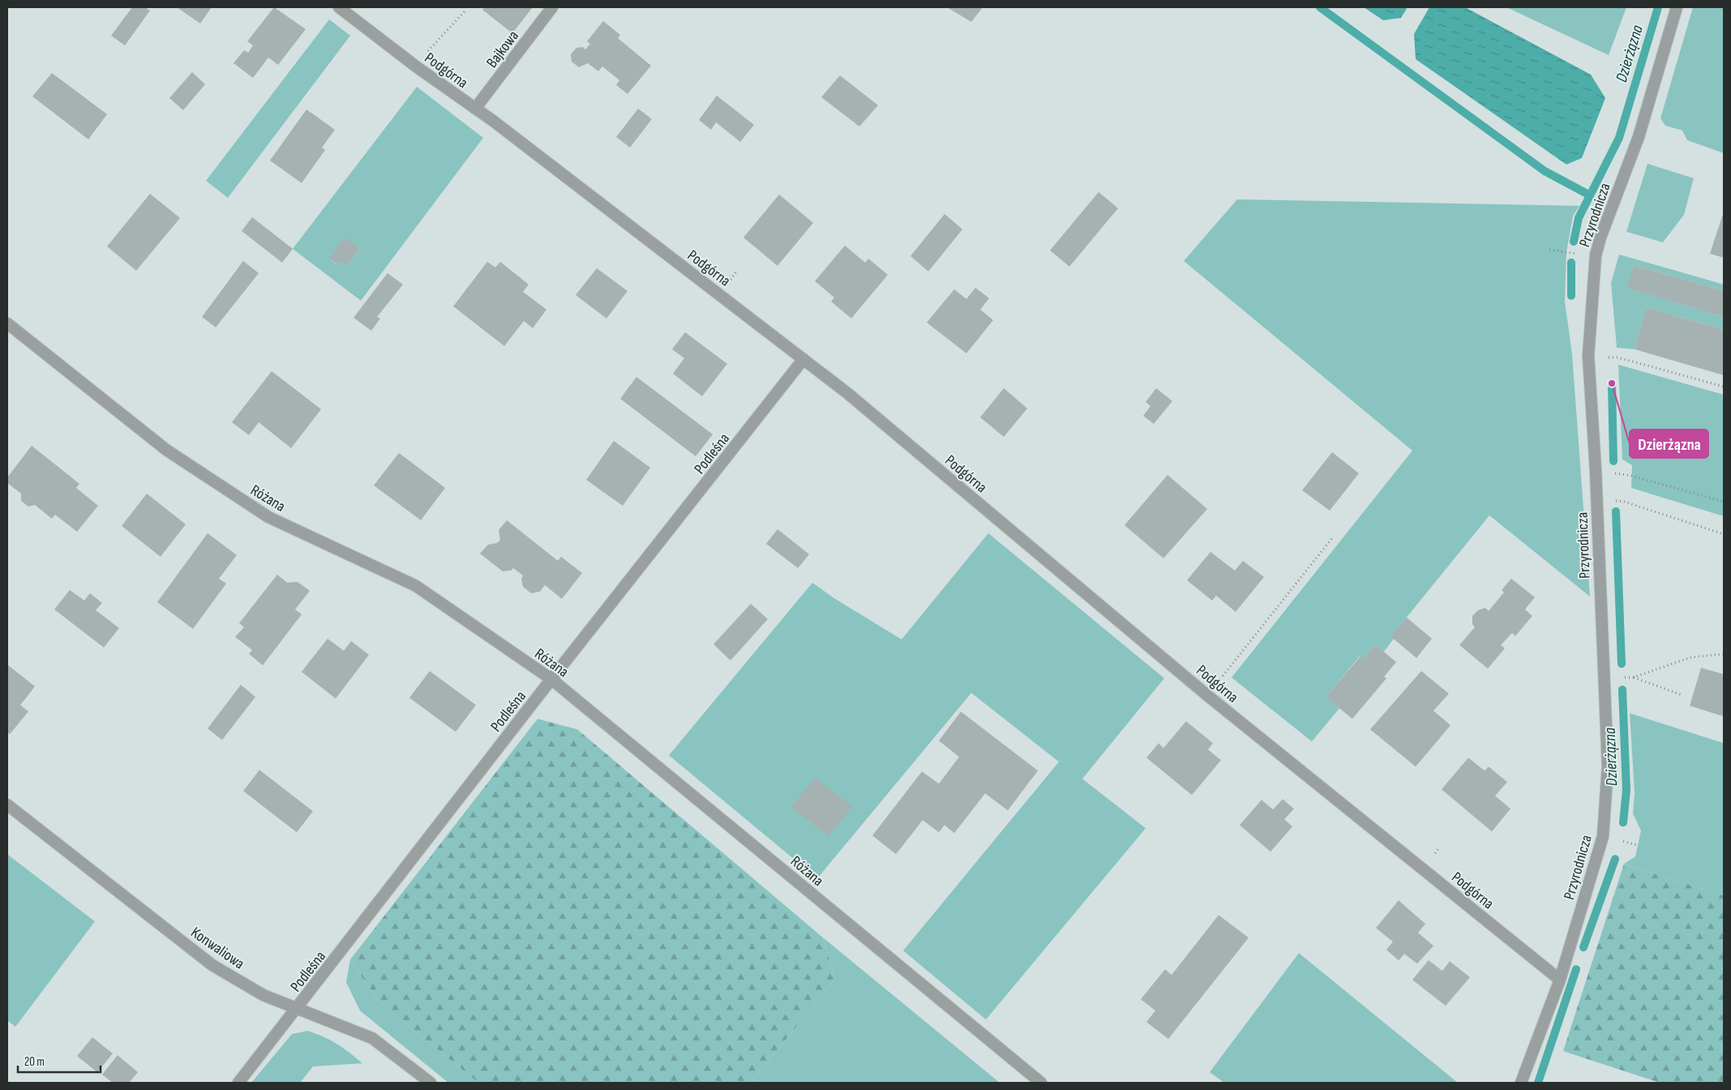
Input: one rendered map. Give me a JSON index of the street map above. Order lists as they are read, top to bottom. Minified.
{"streets":{"street":["Bajkowa","Podgórna","Przyrodnicza","Podleśna","Różana","Konwaliowa"]},"crossings":[["Bajkowa","Podgórna"],["Podgórna","Przyrodnicza"],["Podgórna","Podleśna"],["Podleśna","Różana"],["Podleśna","Konwaliowa"]],"water":["Dzierżązna"],"places":["Dzierżązna"],"scale_bar":"20 m"}
